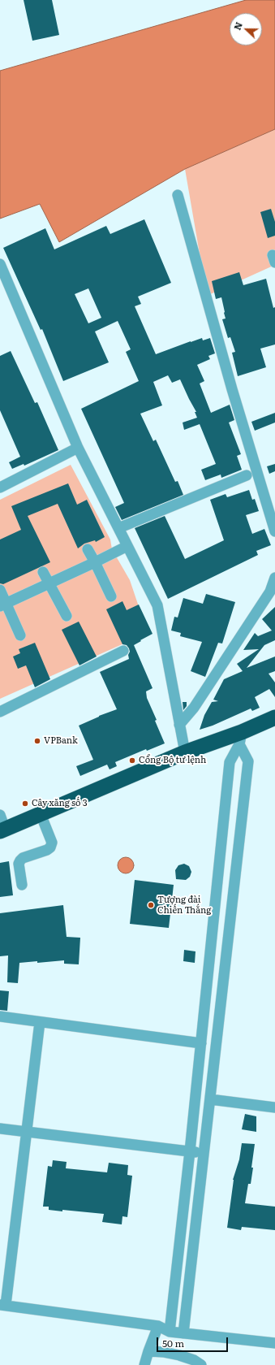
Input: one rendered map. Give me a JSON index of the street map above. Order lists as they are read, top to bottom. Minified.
{"places":["VPBank","Cổng Bộ tư lệnh","Cây xăng số 3","Tượng đài Chiến Thắng"],"scale_bar":"50 m","north":"left"}
